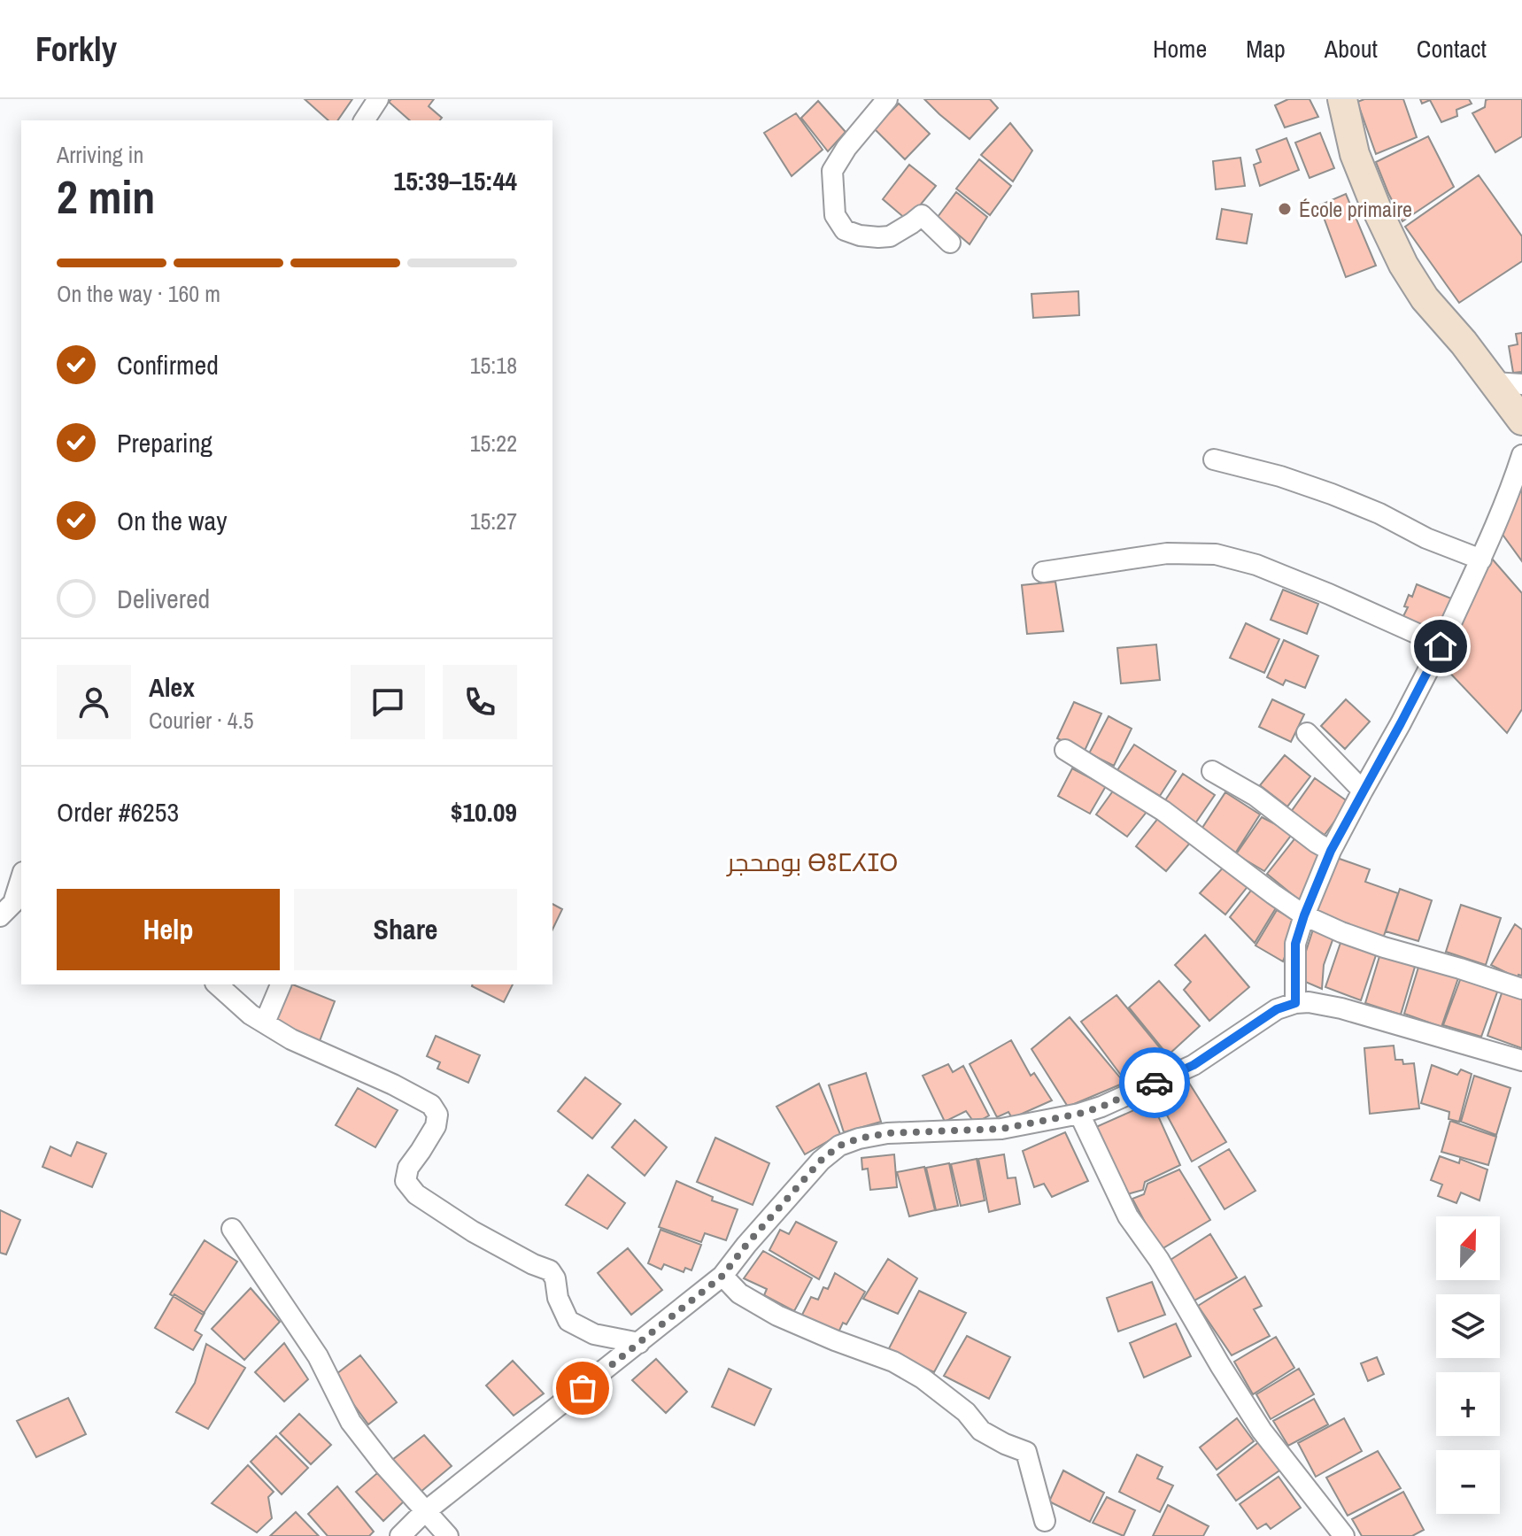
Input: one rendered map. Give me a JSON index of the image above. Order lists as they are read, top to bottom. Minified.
{"districts":["بومحجر ⴱⵓⵎⵃⵊⵔ"],"places":["École primaire"],"north":"top","page":{"header":"Forkly","nav":["Home","Map","About","Contact"],"heading":["2 min","Arriving in","15:39–15:44"],"panel":["Alex","Courier · 4.5","Order #6253","$10.09"],"bar":"On the way · 160 m","list":[["Confirmed","15:18"],["Preparing","15:22"],["On the way","15:27"],"Delivered"],"buttons":["Help","Share"],"map_buttons":["+","−"]}}
